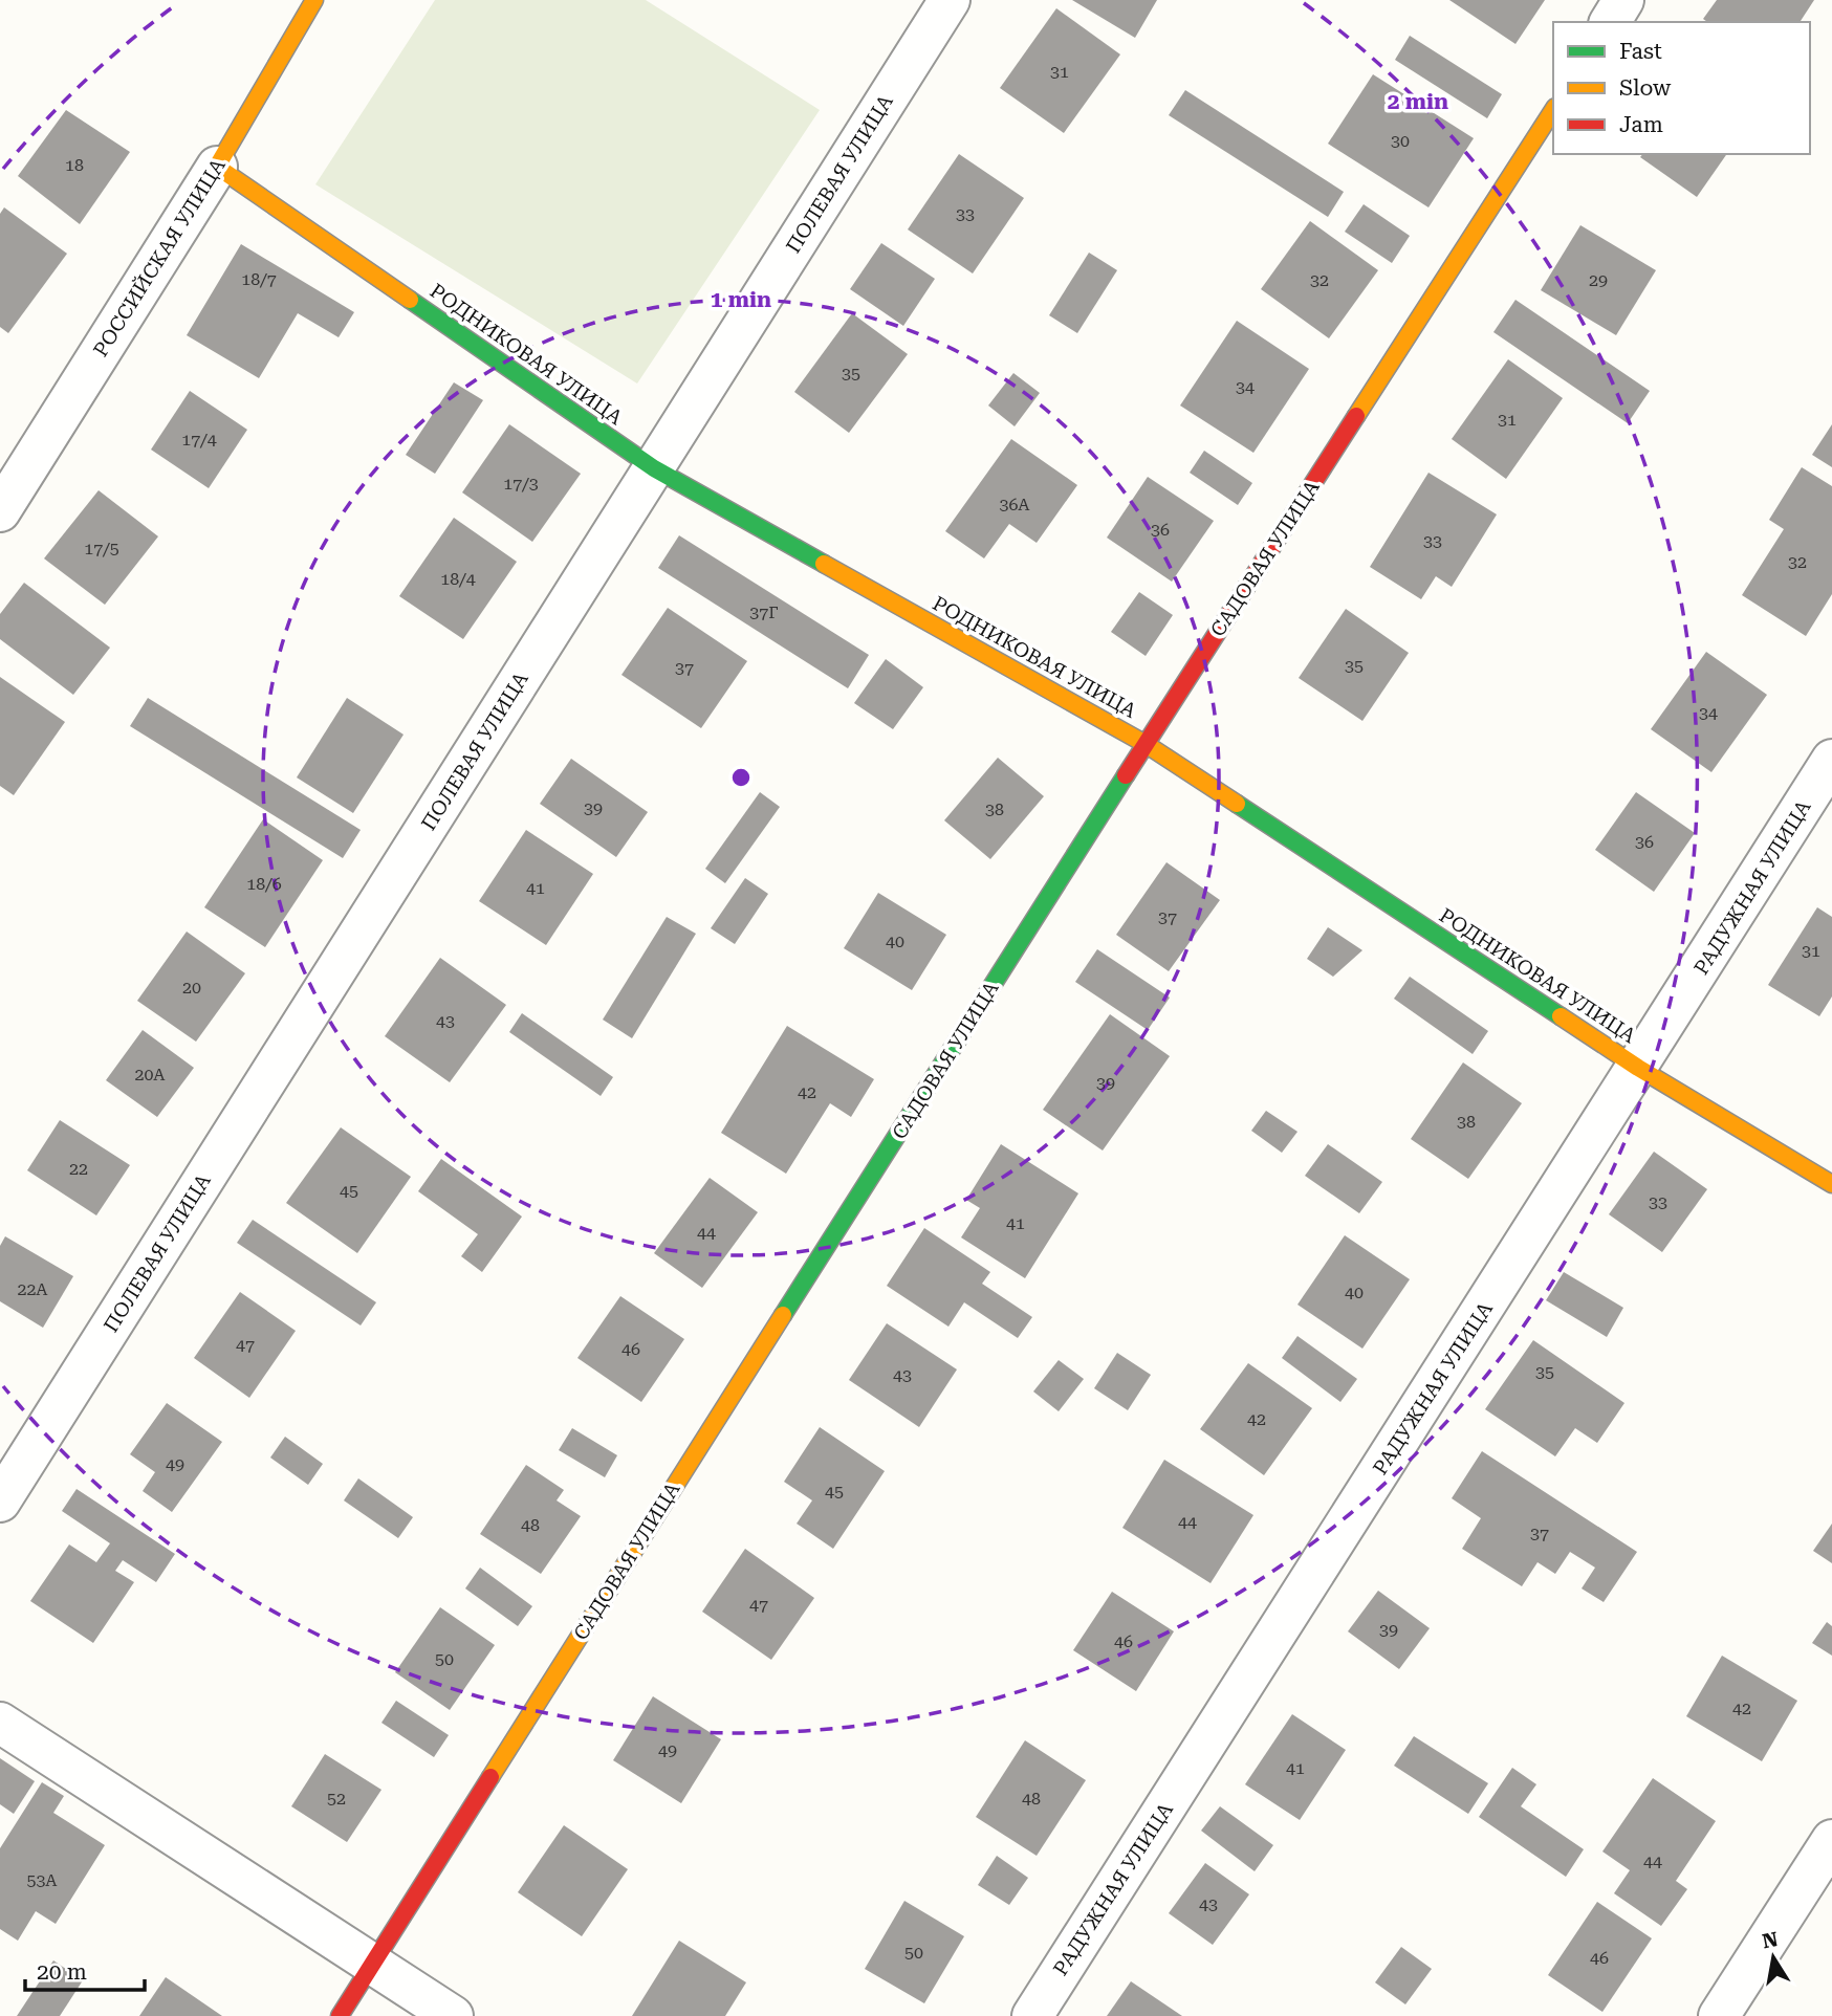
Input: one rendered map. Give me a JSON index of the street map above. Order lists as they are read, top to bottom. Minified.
{"streets":{"street":["ПОЛЕВАЯ УЛИЦА","РОССИЙСКАЯ УЛИЦА","РОДНИКОВАЯ УЛИЦА","САДОВАЯ УЛИЦА","РАДУЖНАЯ УЛИЦА"]},"crossings":[["ПОЛЕВАЯ УЛИЦА","РОДНИКОВАЯ УЛИЦА"],["РОССИЙСКАЯ УЛИЦА","РОДНИКОВАЯ УЛИЦА"],["РОДНИКОВАЯ УЛИЦА","САДОВАЯ УЛИЦА"],["РОДНИКОВАЯ УЛИЦА","РАДУЖНАЯ УЛИЦА"]],"house_numbers":["31","30","18","33","18/7","32","29","35","34","31","17/4","17/3","36А","36","33","17/5","32","18/4","37Г","35","37","34","39","38","36","18/6","41","37","40","31","20","43","20А","39","42","38","22","45","33","41","44","22А","40","47","46","35","43","42","49","45","44","48","37","47","39","46","50","42","49","41","52","48","44","53А","43","50","46"],"legend":["Fast","Slow","Jam"],"scale_bar":"20 m","north":"top","rings":["2 min","1 min"]}
